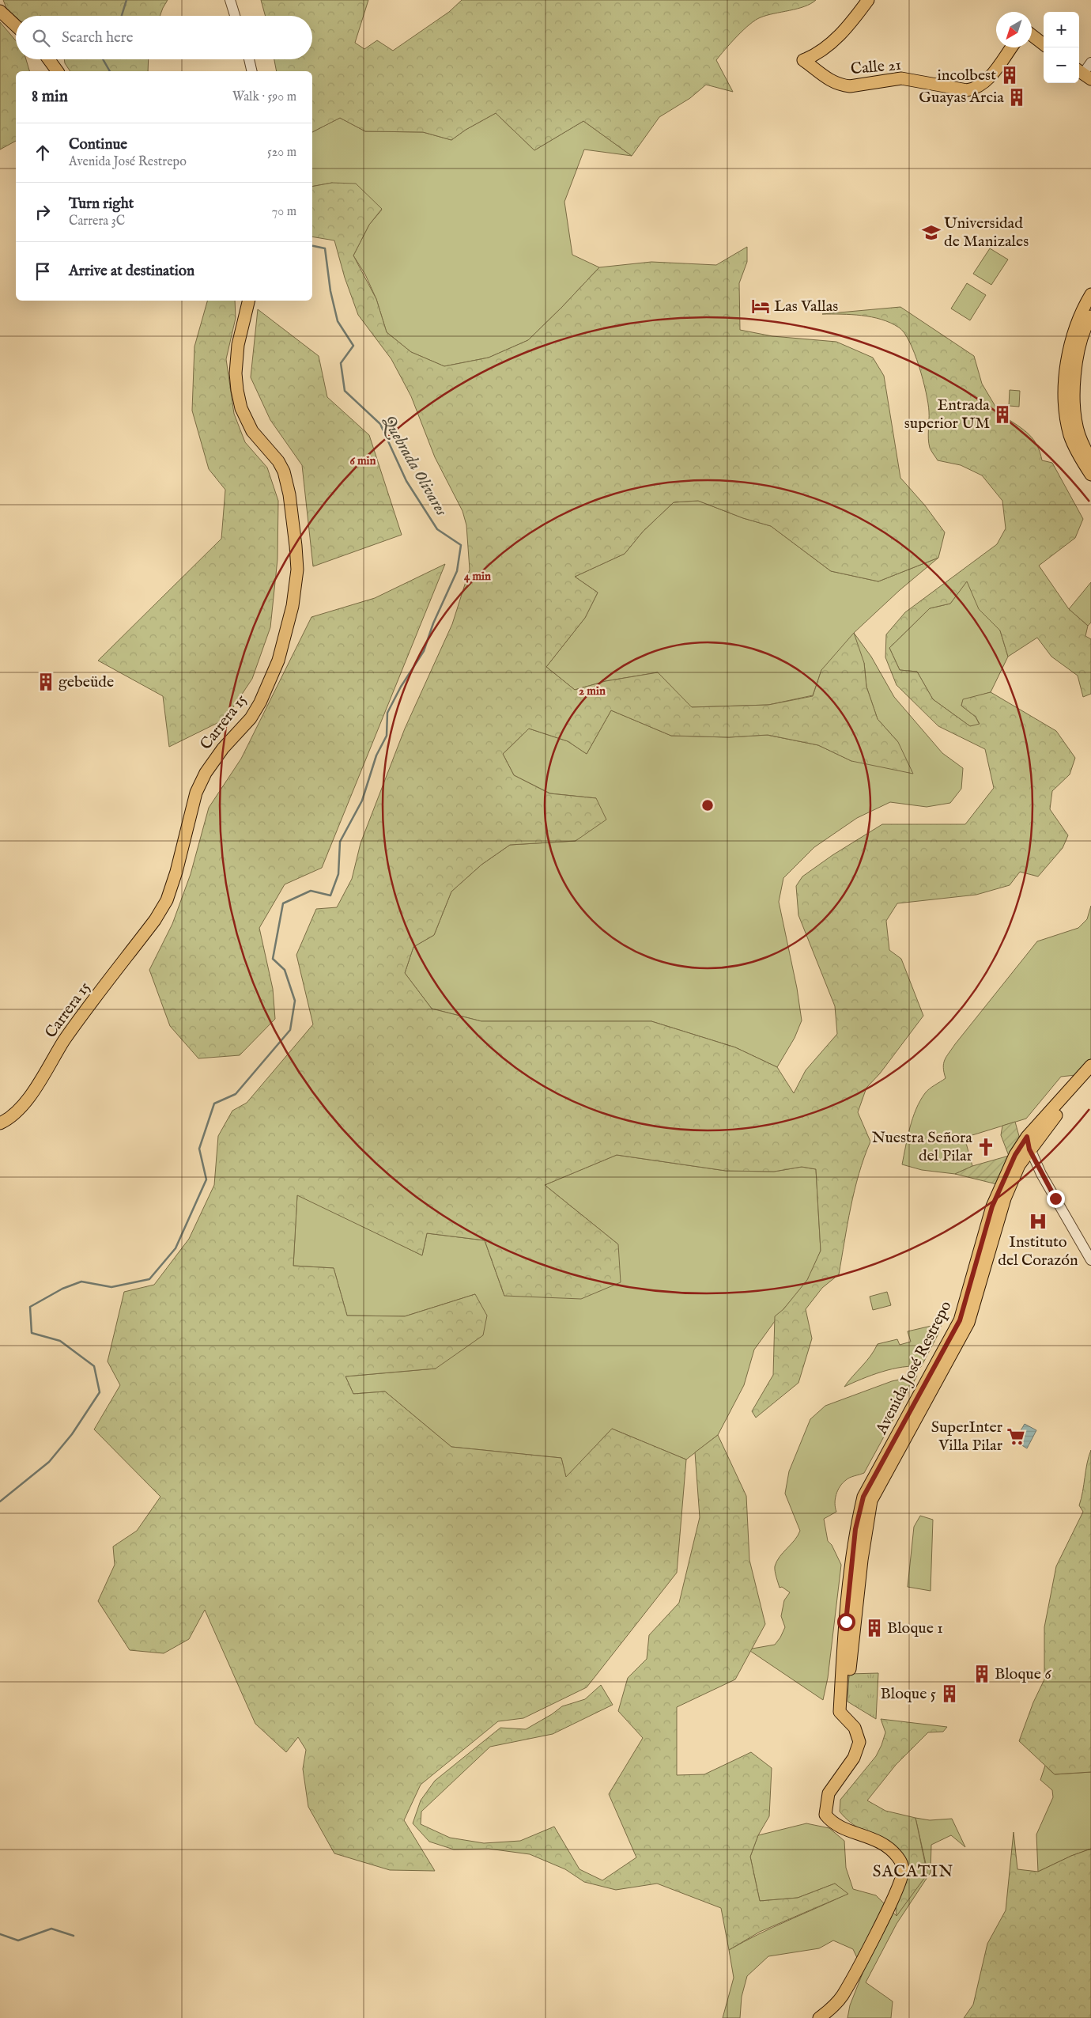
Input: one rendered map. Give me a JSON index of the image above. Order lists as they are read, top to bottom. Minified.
{"streets":{"main road":["Calle 21","Carrera 15","Avenida José Restrepo"]},"districts":["SACATIN"],"water":["Quebrada Olivares"],"places":{"building":["incolbest","Guayas Arcia","Entrada superior UM","gebeüde","Bloque 1","Bloque 6","Bloque 5"],"school or university":["Universidad de Manizales"],"hotel":["Las Vallas"],"church":["Nuestra Señora del Pilar"],"hospital":["Instituto del Corazón"],"supermarket":["SuperInter Villa Pilar"]},"north":"bottom left","page":{"map_buttons":["+","−"],"search":"Search here","heading":["8 min","Walk · 590 m"],"list":[["Continue","Avenida José Restrepo","520 m"],["Turn right","Carrera 3C","70 m"],"Arrive at destination"]},"rings":["6 min","4 min","2 min"]}
